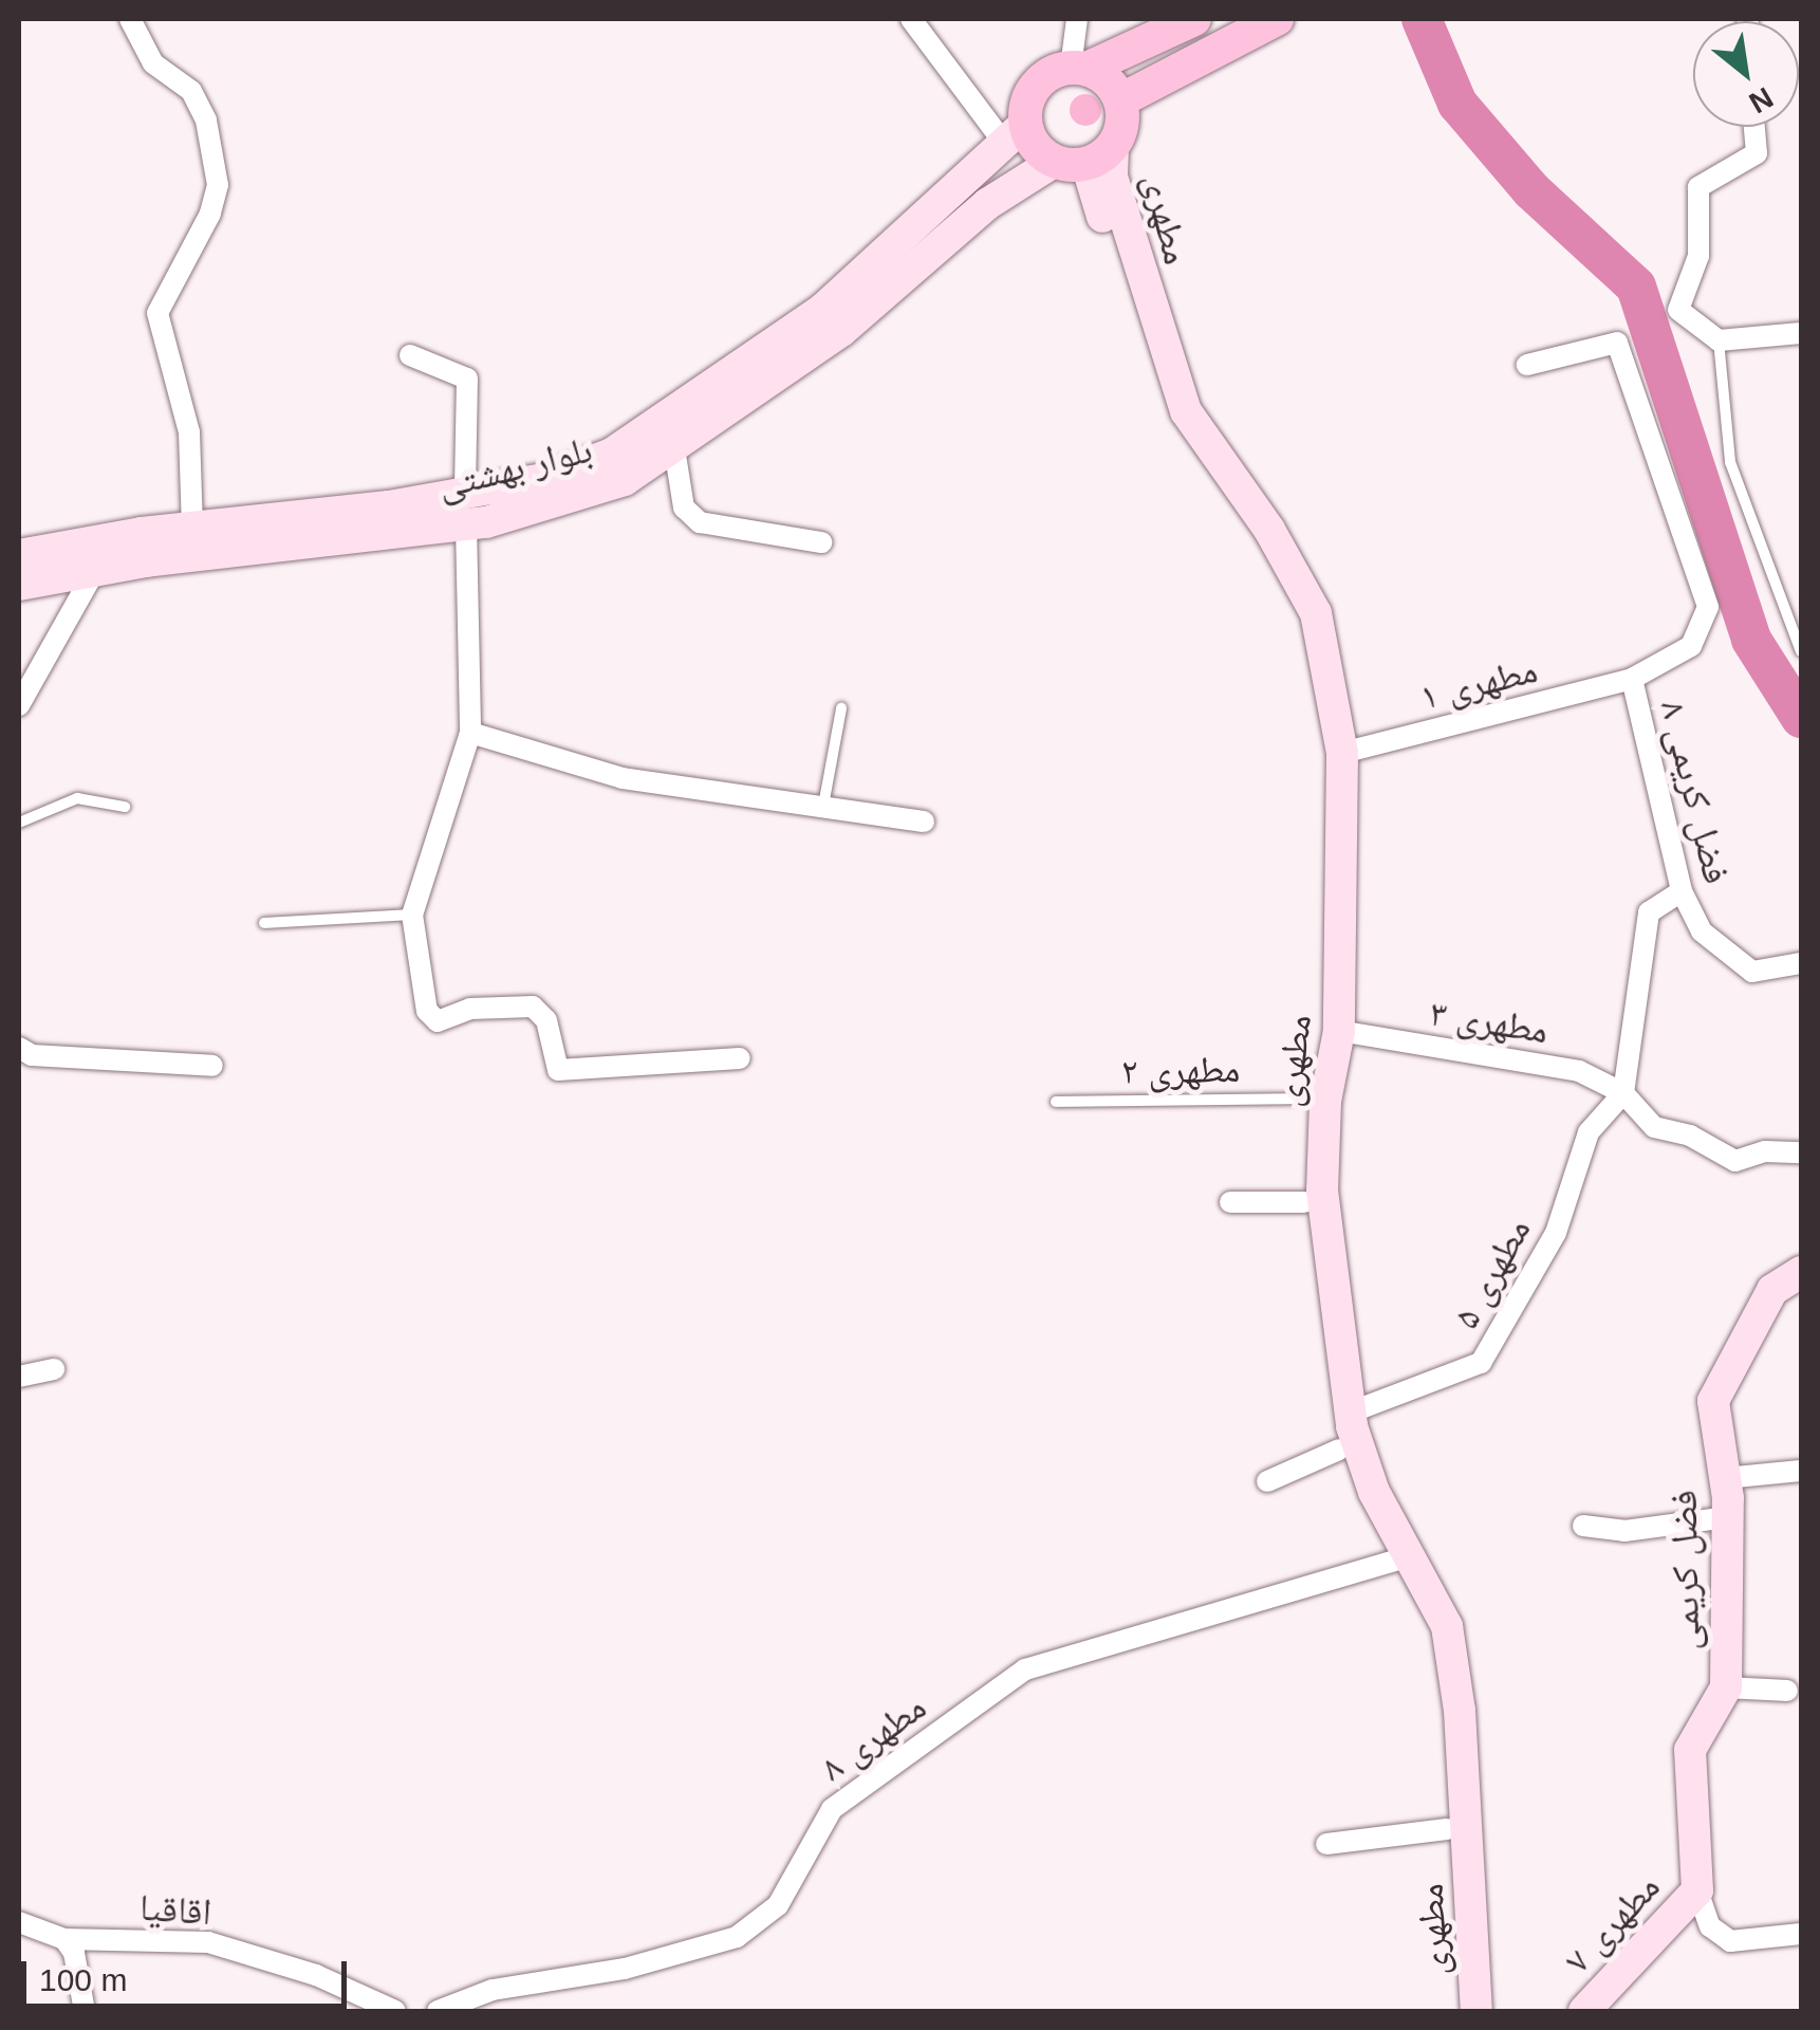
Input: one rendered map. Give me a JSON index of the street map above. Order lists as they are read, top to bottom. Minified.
{"streets":{"main road":["مطهری","بلوار بهشتی","فضل کریمی","مطهری ۷"],"street":["مطهری ۱","فضل کریمی ۸","مطهری ۳","مطهری ۵","مطهری ۸","اقاقیا"],"lane":["مطهری ۲"]},"crossings":[["مطهری","بلوار بهشتی"],["مطهری","مطهری ۱"],["مطهری","مطهری ۳"],["مطهری","مطهری ۲"],["مطهری","مطهری ۵"],["مطهری","مطهری ۸"],["مطهری ۱","فضل کریمی ۸"],["مطهری ۳","مطهری ۵"],["فضل کریمی","مطهری ۷"]],"scale_bar":"100 m","north":"bottom right"}
